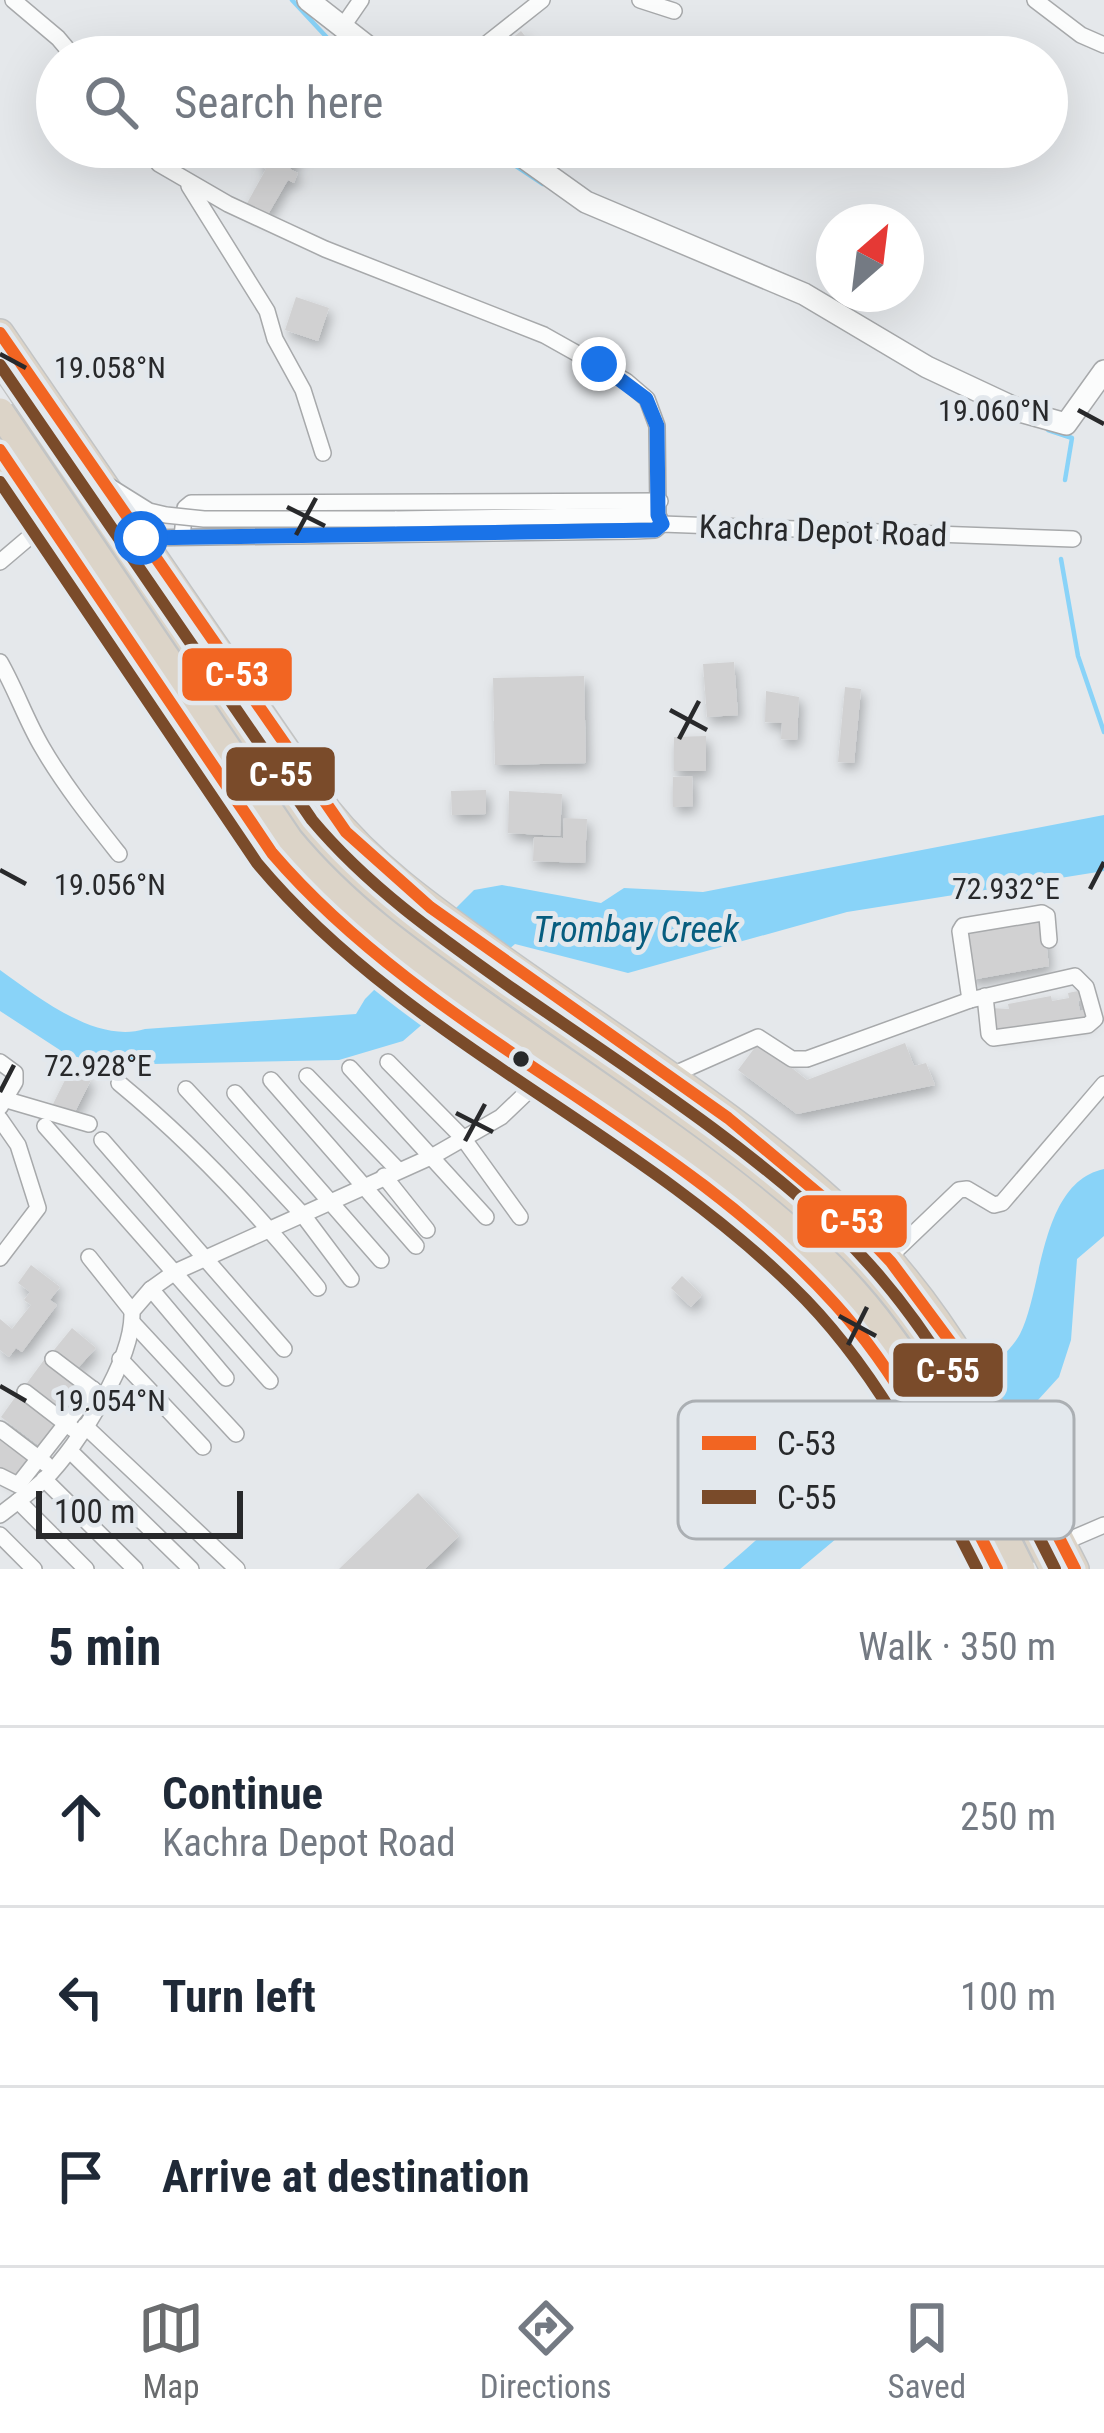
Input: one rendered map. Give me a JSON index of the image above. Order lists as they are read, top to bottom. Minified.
{"streets":{"street":["Kachra Depot Road"]},"water":["Trombay Creek"],"lines":["transit line C-53","transit line C-55"],"legend":["C-53","C-55"],"scale_bar":"100 m","north":"top right","page":{"search":"Search here","scale":"100 m","heading":["5 min","Walk · 350 m"],"list":[["Continue","Kachra Depot Road","250 m"],["Turn left","100 m"],"Arrive at destination"],"nav":["Map","Directions","Saved"]},"coordinates":["19.058°N","19.060°N","19.056°N","72.932°E","72.928°E","19.054°N"]}
